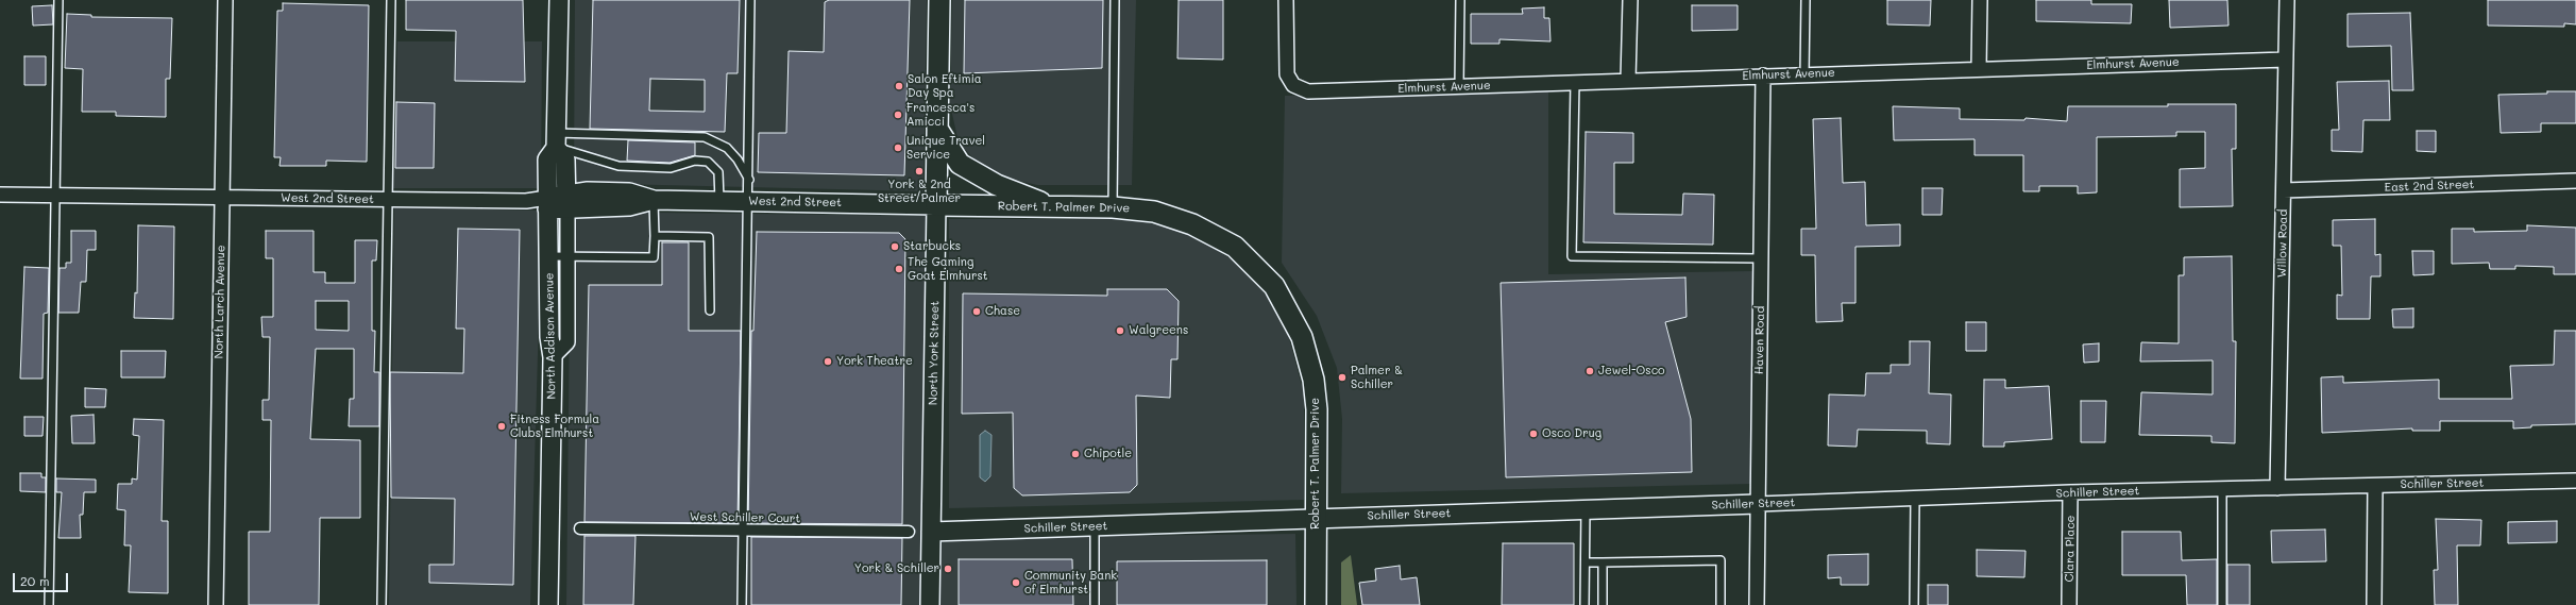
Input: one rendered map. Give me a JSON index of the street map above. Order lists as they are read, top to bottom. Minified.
{"streets":{"main road":["Robert T. Palmer Drive","North York Street"],"street":["Elmhurst Avenue","East 2nd Street","West 2nd Street","Willow Road","North Larch Avenue","North Addison Avenue","Haven Road","Schiller Street","West Schiller Court","Clara Place"]},"crossings":[["Elmhurst Avenue","Willow Road"],["Elmhurst Avenue","Haven Road"],["East 2nd Street","Willow Road"],["West 2nd Street","Robert T. Palmer Drive"],["West 2nd Street","North Larch Avenue"],["West 2nd Street","North Addison Avenue"],["West 2nd Street","North York Street"],["Robert T. Palmer Drive","North York Street"],["Robert T. Palmer Drive","Schiller Street"],["Willow Road","Schiller Street"],["Haven Road","Schiller Street"],["North York Street","Schiller Street"],["Schiller Street","Clara Place"]],"places":["Salon Eftimia Day Spa","Francesca's Amicci","Unique Travel Service","York & 2nd Street/Palmer","Starbucks","The Gaming Goat Elmhurst","Chase","Walgreens","York Theatre","Jewel-Osco","Palmer & Schiller","Fitness Formula Clubs Elmhurst","Osco Drug","Chipotle","York & Schiller","Community Bank of Elmhurst"],"scale_bar":"20 m"}
